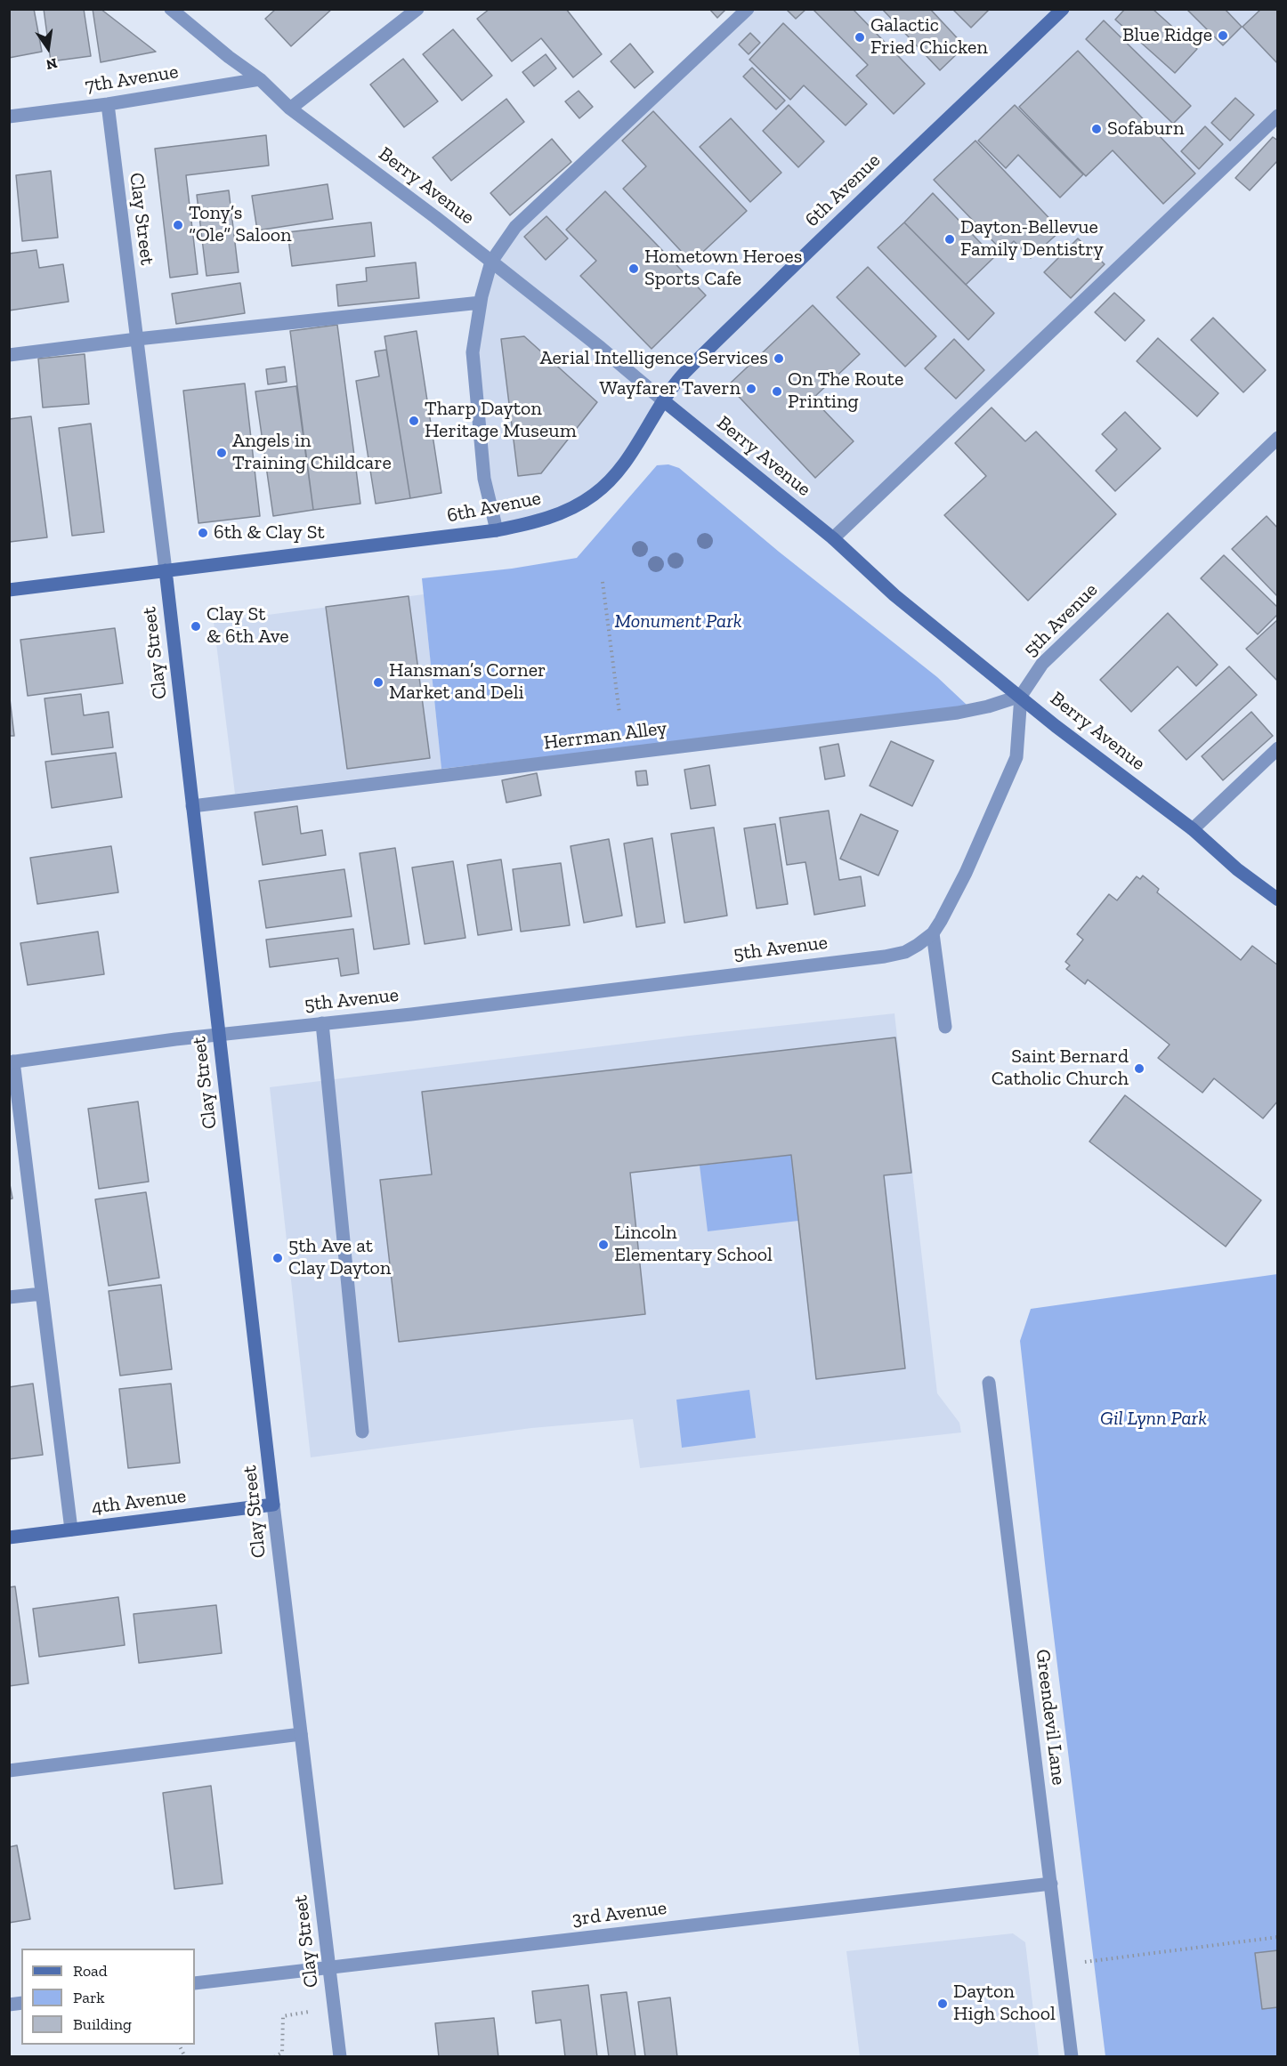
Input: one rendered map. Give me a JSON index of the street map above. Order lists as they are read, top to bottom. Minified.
{"streets":{"street":["7th Avenue","Berry Avenue","6th Avenue","Clay Street","5th Avenue","Herrman Alley","4th Avenue","Greendevil Lane","3rd Avenue"]},"crossings":[["7th Avenue","Berry Avenue"],["7th Avenue","Clay Street"],["Berry Avenue","6th Avenue"],["Berry Avenue","5th Avenue"],["Berry Avenue","Herrman Alley"],["6th Avenue","Clay Street"],["Clay Street","5th Avenue"],["Clay Street","Herrman Alley"],["Clay Street","4th Avenue"],["Clay Street","3rd Avenue"],["5th Avenue","Herrman Alley"],["Greendevil Lane","3rd Avenue"]],"parks":["Monument Park","Gil Lynn Park"],"places":["Blue Ridge","Galactic Fried Chicken","Sofaburn","Tony’s “Ole” Saloon","Dayton-Bellevue Family Dentistry","Hometown Heroes Sports Cafe","Aerial Intelligence Services","Wayfarer Tavern","On The Route Printing","Tharp Dayton Heritage Museum","Angels in Training Childcare","6th & Clay St","Clay St & 6th Ave","Hansman’s Corner Market and Deli","Saint Bernard Catholic Church","Lincoln Elementary School","5th Ave at Clay Dayton","Dayton High School"],"legend":["Road","Park","Building"],"north":"bottom"}
